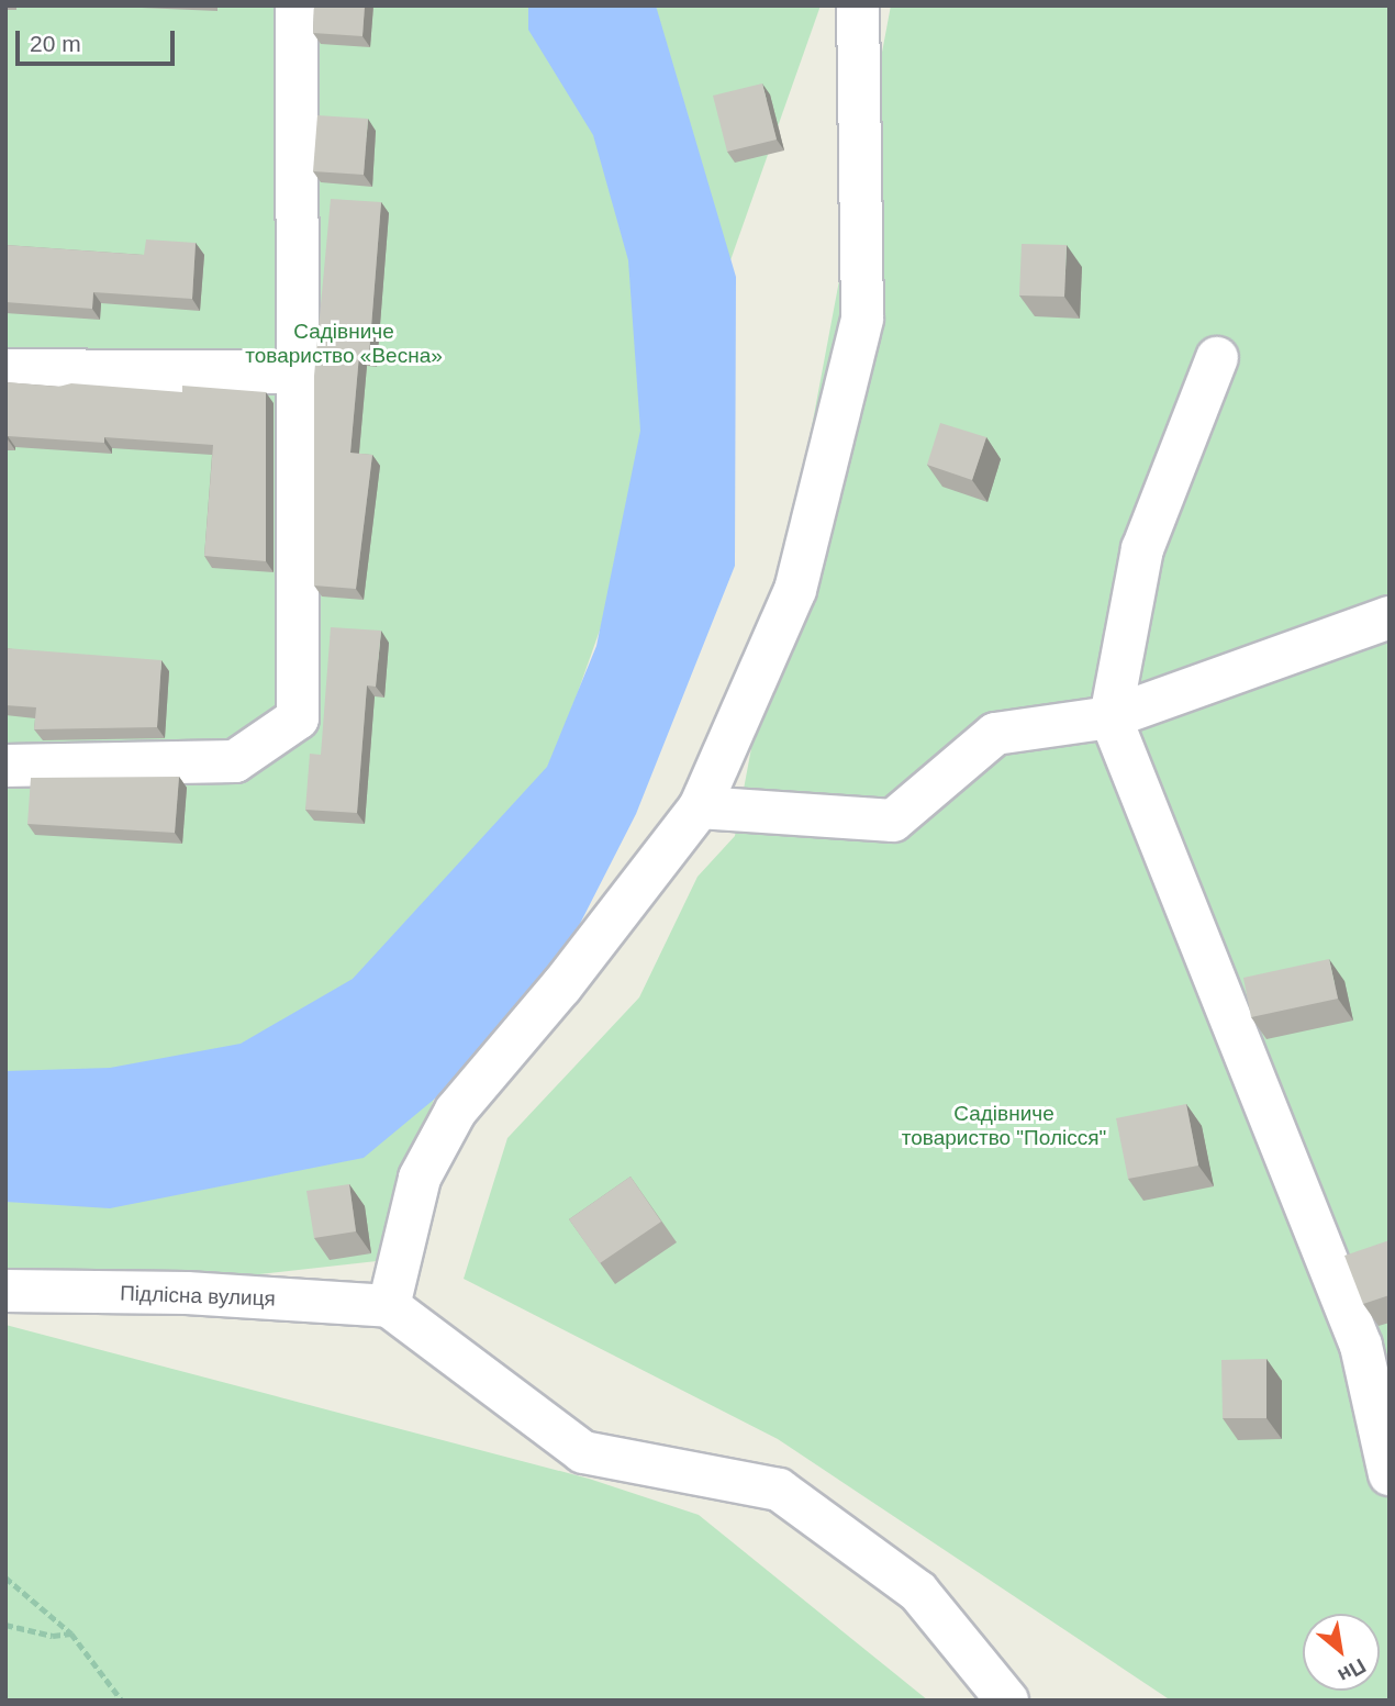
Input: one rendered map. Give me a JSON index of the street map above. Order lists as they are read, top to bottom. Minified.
{"streets":{"street":["Підлісна вулиця"]},"parks":["Садівниче товариство «Весна»","Садівниче товариство \"Полісся\""],"scale_bar":"20 m","north":"bottom right"}
